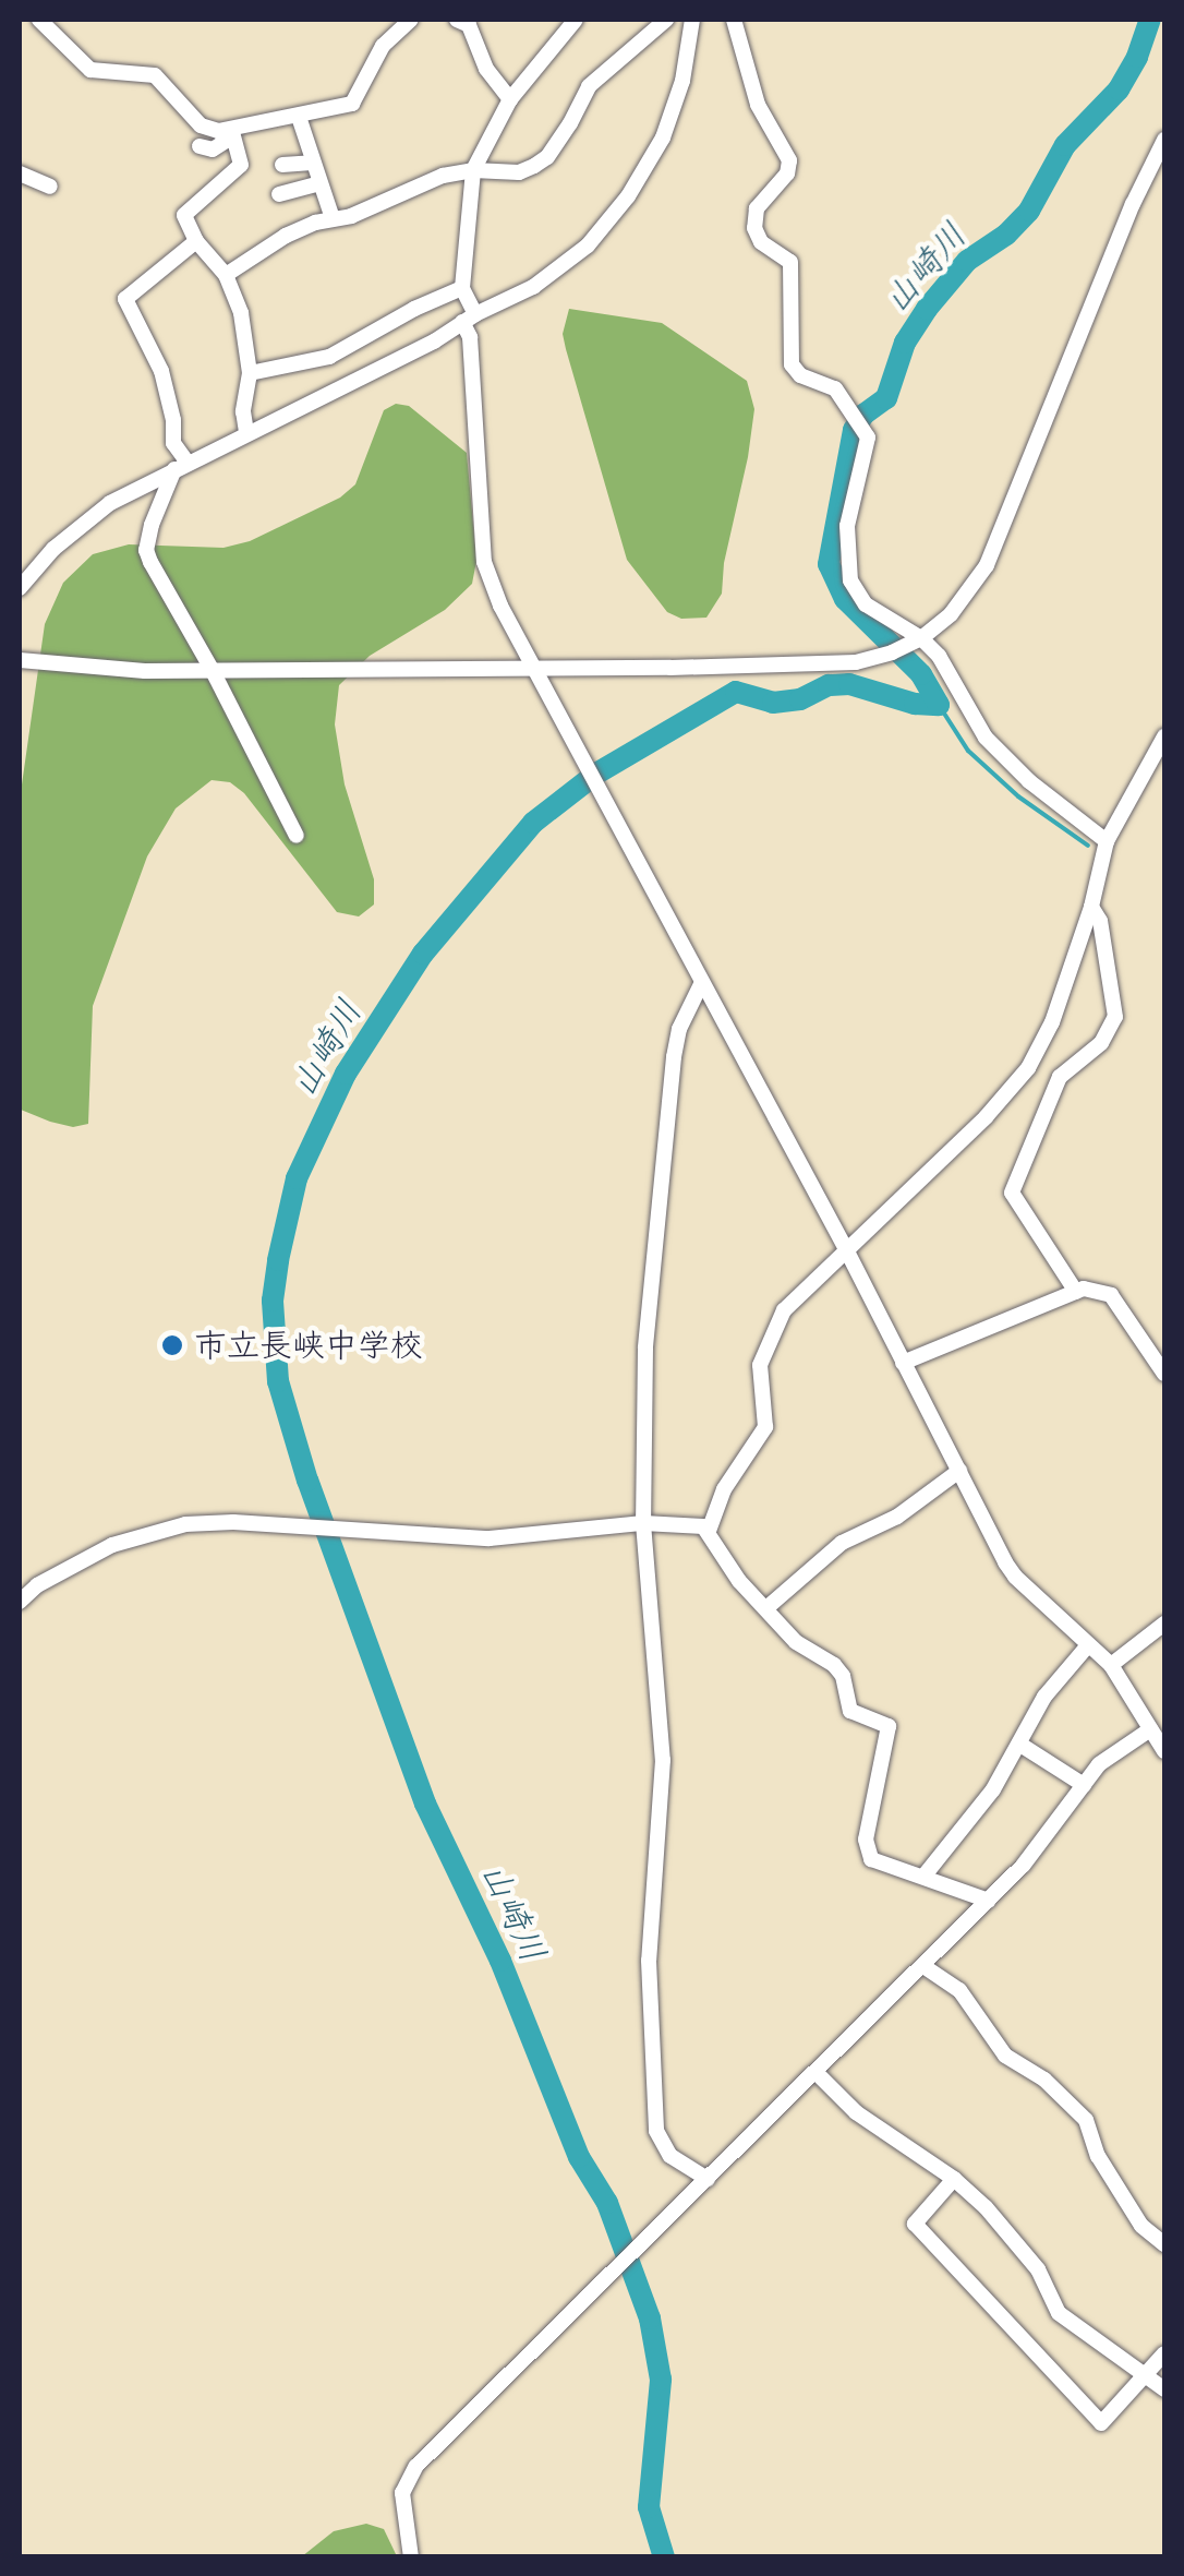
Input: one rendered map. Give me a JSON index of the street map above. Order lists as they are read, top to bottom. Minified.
{"water":["山崎川"],"places":["市立長峡中学校"]}
